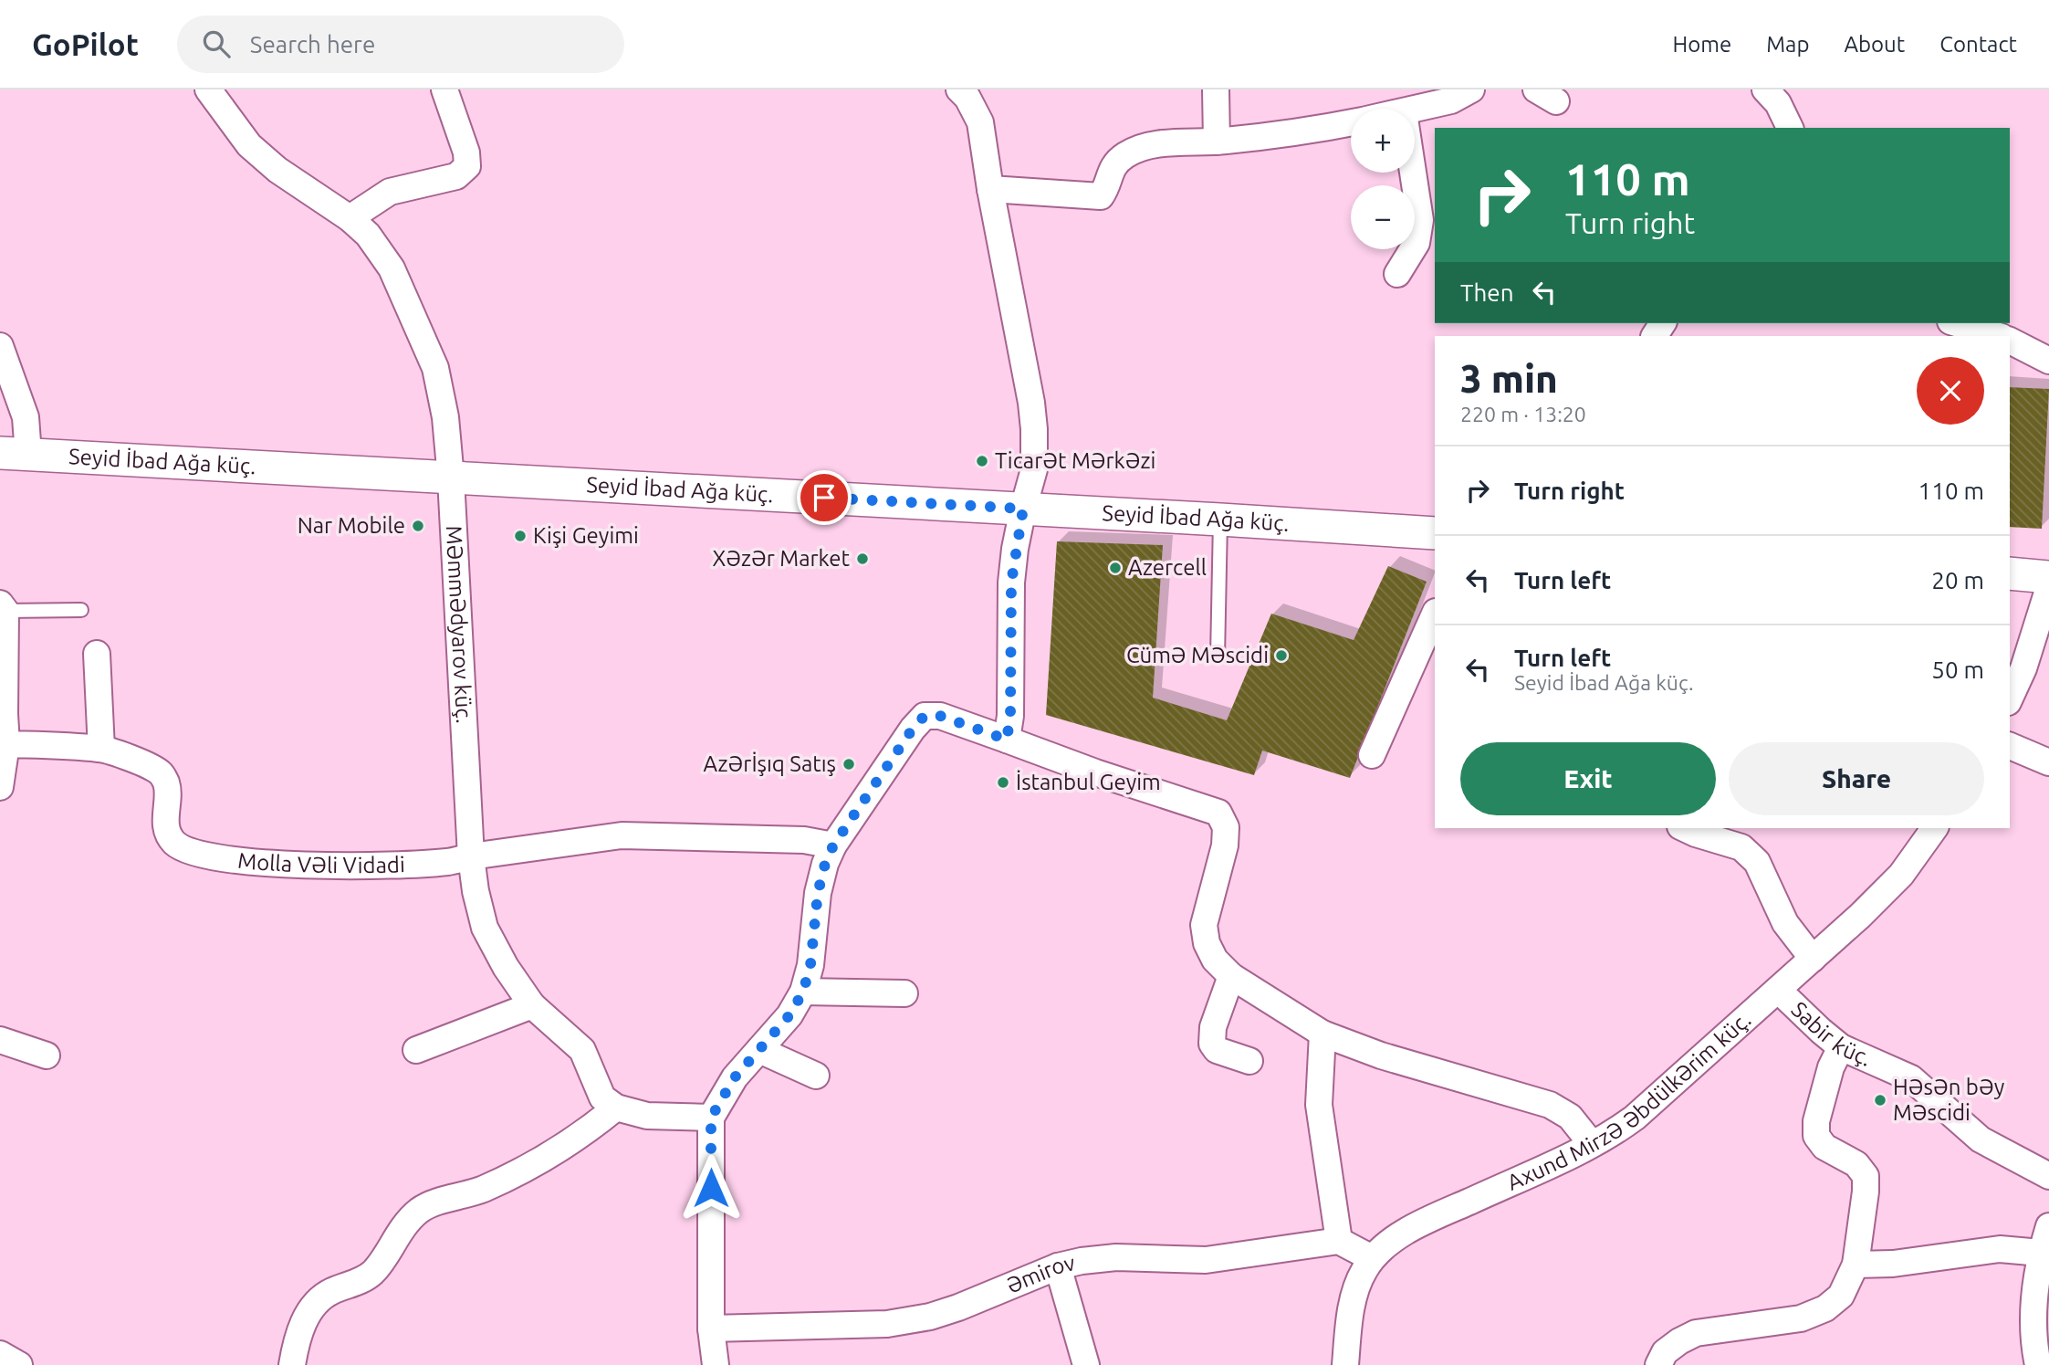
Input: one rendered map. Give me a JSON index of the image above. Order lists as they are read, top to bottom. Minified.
{"streets":{"street":["Seyid İbad Ağa küç.","Məmmədyarov küç.","Molla Vəli Vidadi","Sabir küç.","Axund Mirzə Əbdülkərim küç.","Əmirov"]},"crossings":[["Seyid İbad Ağa küç.","Məmmədyarov küç."],["Məmmədyarov küç.","Molla Vəli Vidadi"],["Sabir küç.","Axund Mirzə Əbdülkərim küç."]],"places":["Ticarət Mərkəzi","Nar Mobile","Kişi Geyimi","Xəzər Market","Azercell","Cümə Məscidi","Azərİşıq Satış","İstanbul Geyim","Həsən bəy Məscidi"],"page":{"header":"GoPilot","search":"Search here","nav":["Home","Map","About","Contact"],"map_buttons":["+","−"],"turn":["110 m","Turn right"],"then":"Then","heading":["3 min","220 m · 13:20"],"list":[{"name":"Turn right","value":"110 m"},{"name":"Turn left","value":"20 m"},{"name":"Turn left","note":"Seyid İbad Ağa küç.","value":"50 m"}],"buttons":["Exit","Share"]}}
